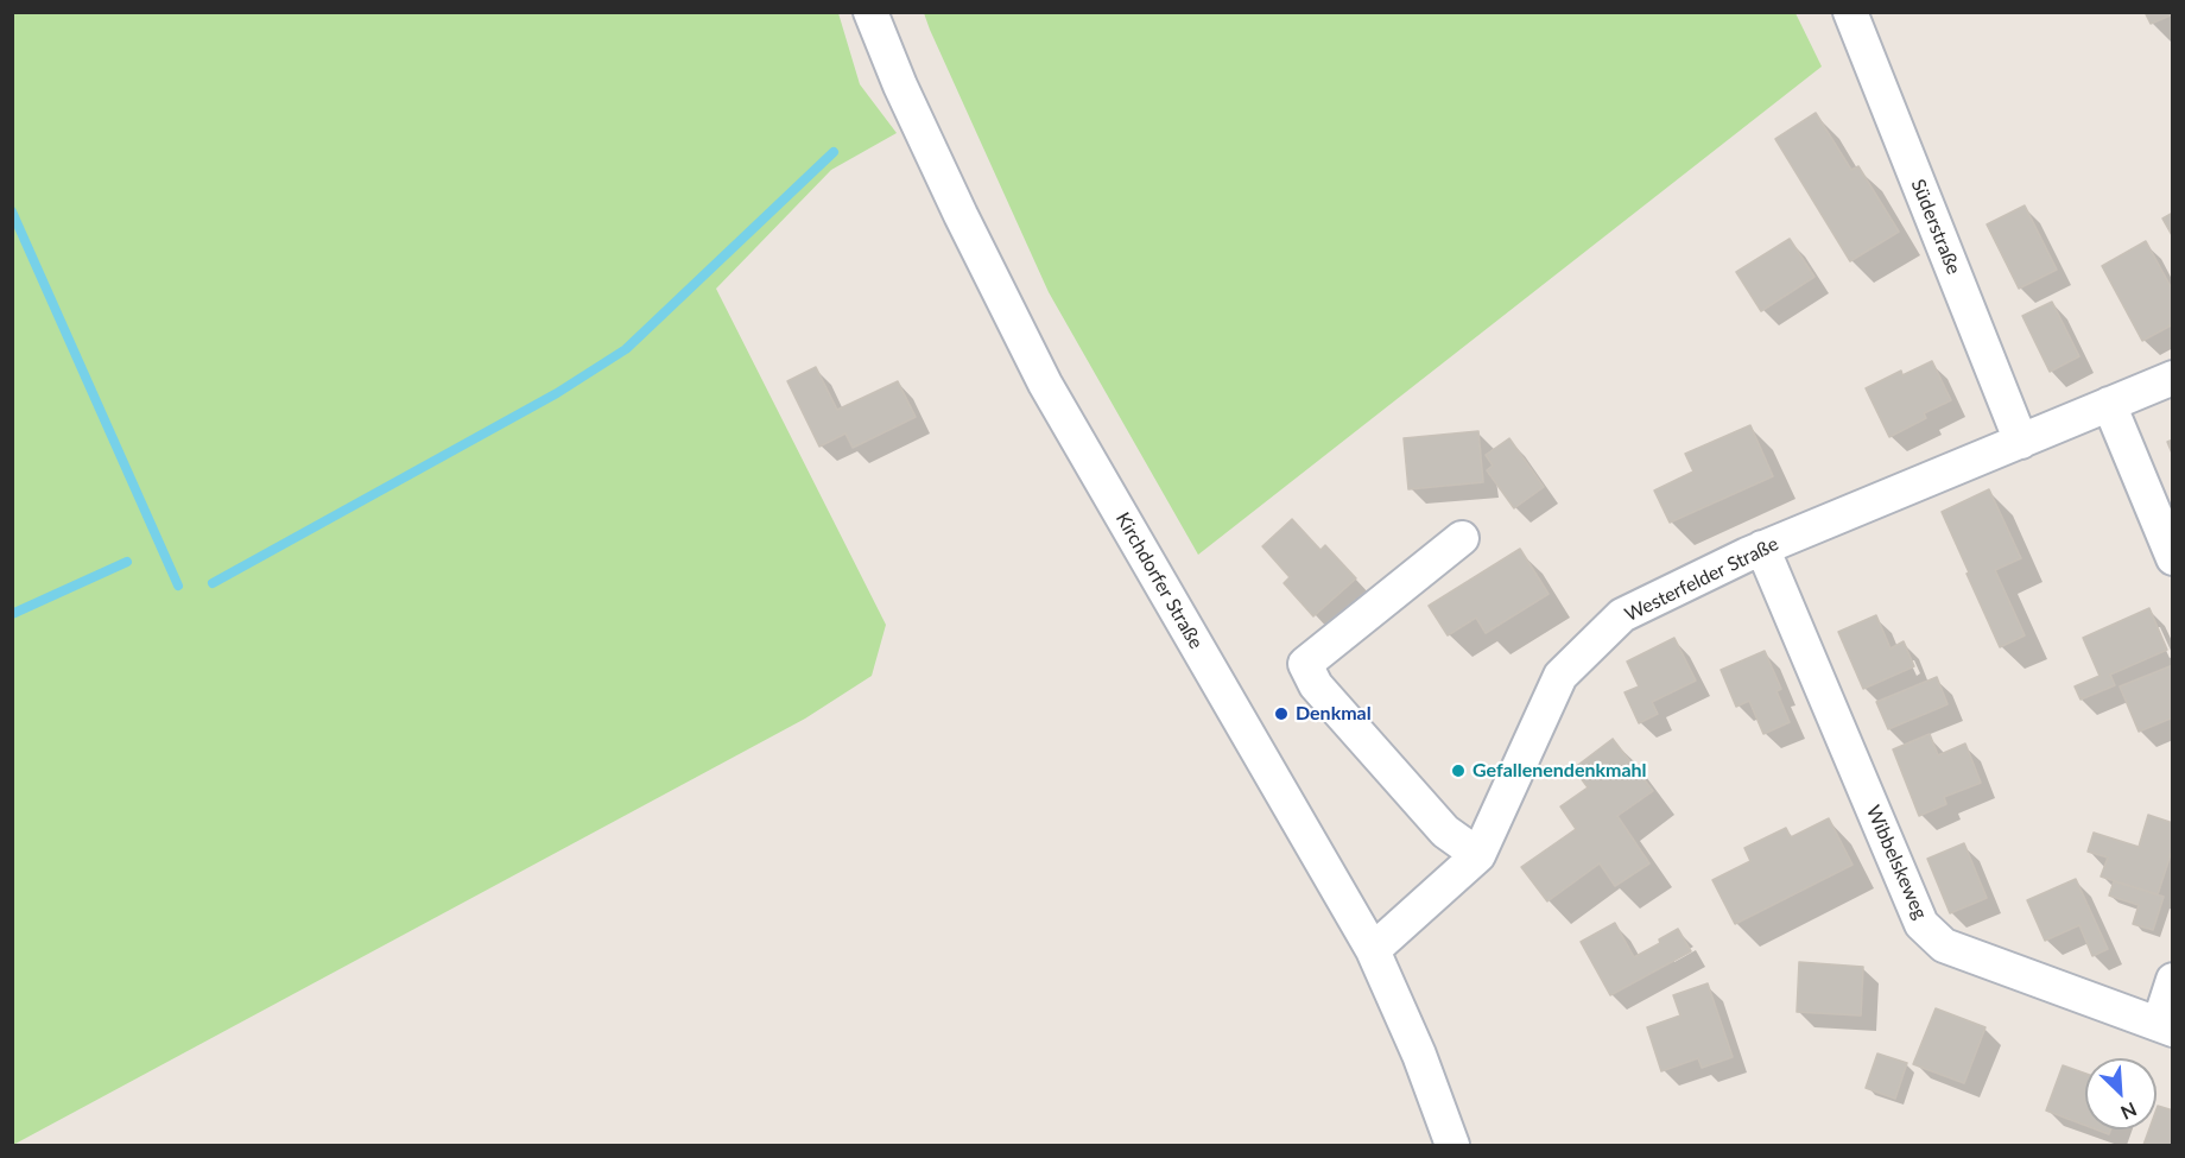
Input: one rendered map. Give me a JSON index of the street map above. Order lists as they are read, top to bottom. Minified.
{"streets":{"street":["Süderstraße","Westerfelder Straße","Kirchdorfer Straße","Wibbelskeweg"]},"crossings":[["Süderstraße","Westerfelder Straße"],["Westerfelder Straße","Kirchdorfer Straße"],["Westerfelder Straße","Wibbelskeweg"]],"places":["Denkmal","Gefallenendenkmahl"],"north":"bottom right"}
